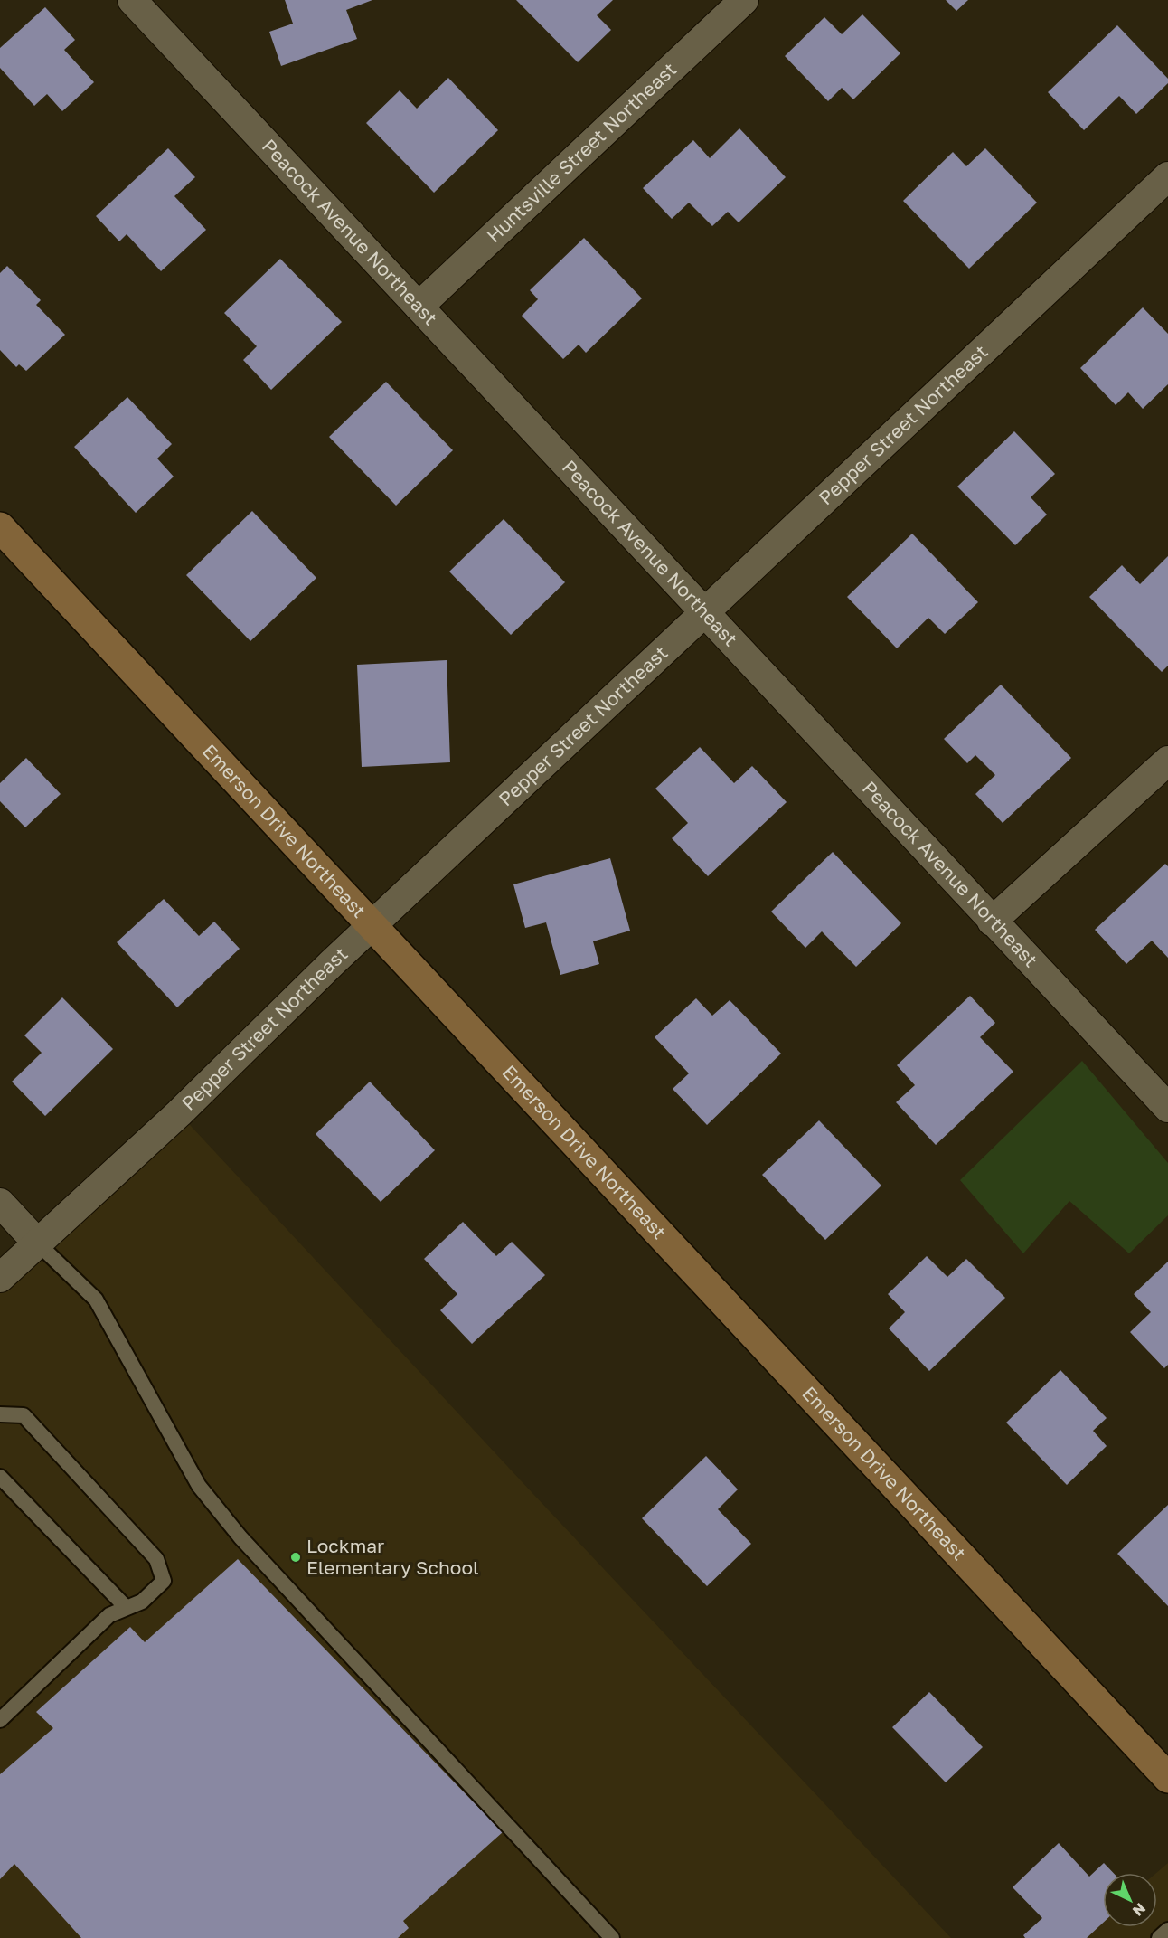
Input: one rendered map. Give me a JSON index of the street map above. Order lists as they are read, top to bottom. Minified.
{"streets":{"street":["Huntsville Street Northeast","Peacock Avenue Northeast","Pepper Street Northeast","Emerson Drive Northeast"]},"crossings":[["Huntsville Street Northeast","Peacock Avenue Northeast"],["Peacock Avenue Northeast","Pepper Street Northeast"],["Pepper Street Northeast","Emerson Drive Northeast"]],"places":["Lockmar Elementary School"],"north":"bottom right"}
